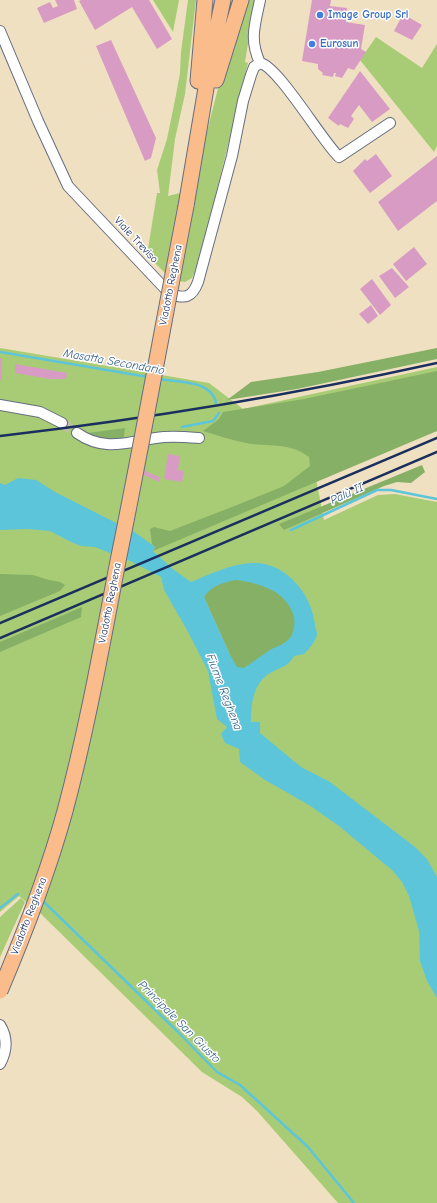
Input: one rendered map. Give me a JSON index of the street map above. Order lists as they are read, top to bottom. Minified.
{"streets":{"highway":["Viadotto Reghena"],"street":["Viale Treviso"]},"water":["Masatta Secondario","Palù II","Fiume Reghena","Principale San Giusto"],"places":["Image Group Srl","Eurosun"]}
